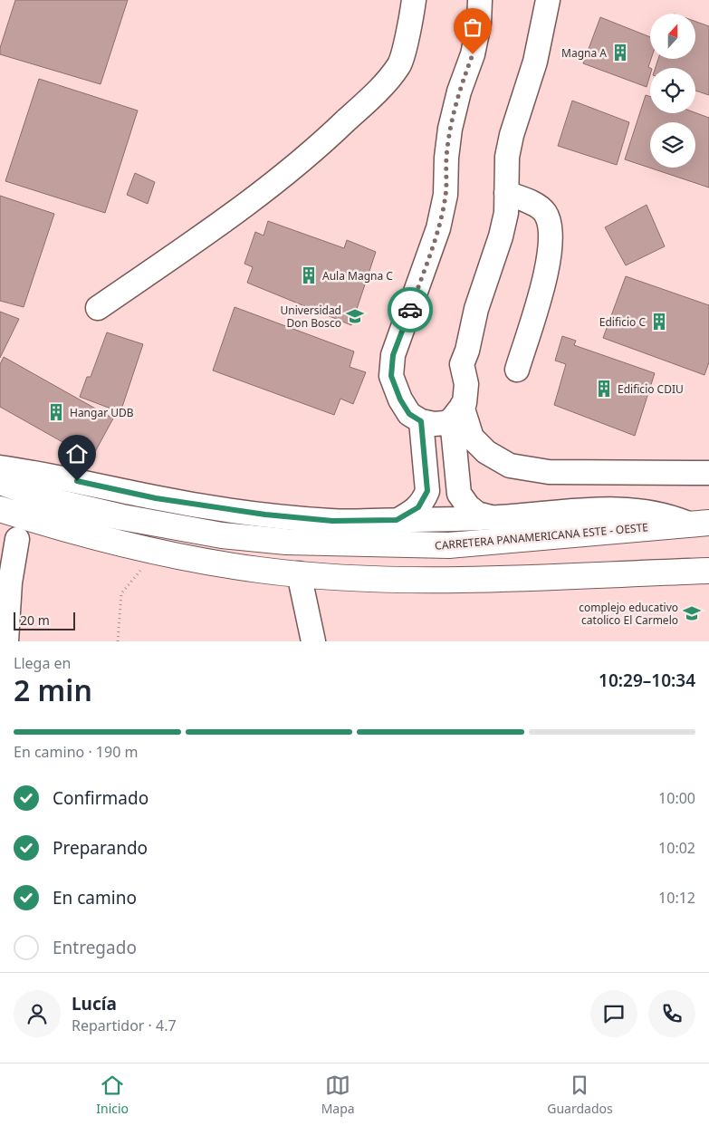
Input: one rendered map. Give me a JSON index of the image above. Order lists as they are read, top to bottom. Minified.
{"streets":{"highway":["CARRETERA PANAMERICANA ESTE - OESTE"]},"places":{"building":["Magna A","Aula Magna C","Edificio C","Edificio CDIU","Hangar UDB"],"school or university":["Universidad Don Bosco","complejo educativo catolico El Carmelo"]},"scale_bar":"20 m","north":"top","page":{"scale":"20 m","heading":["2 min","Llega en","10:29–10:34"],"panel":["Lucía","Repartidor · 4.7"],"bar":"En camino · 190 m","list":[["Confirmado","10:00"],["Preparando","10:02"],["En camino","10:12"],"Entregado"],"tabs":["Inicio","Mapa","Guardados"]}}
